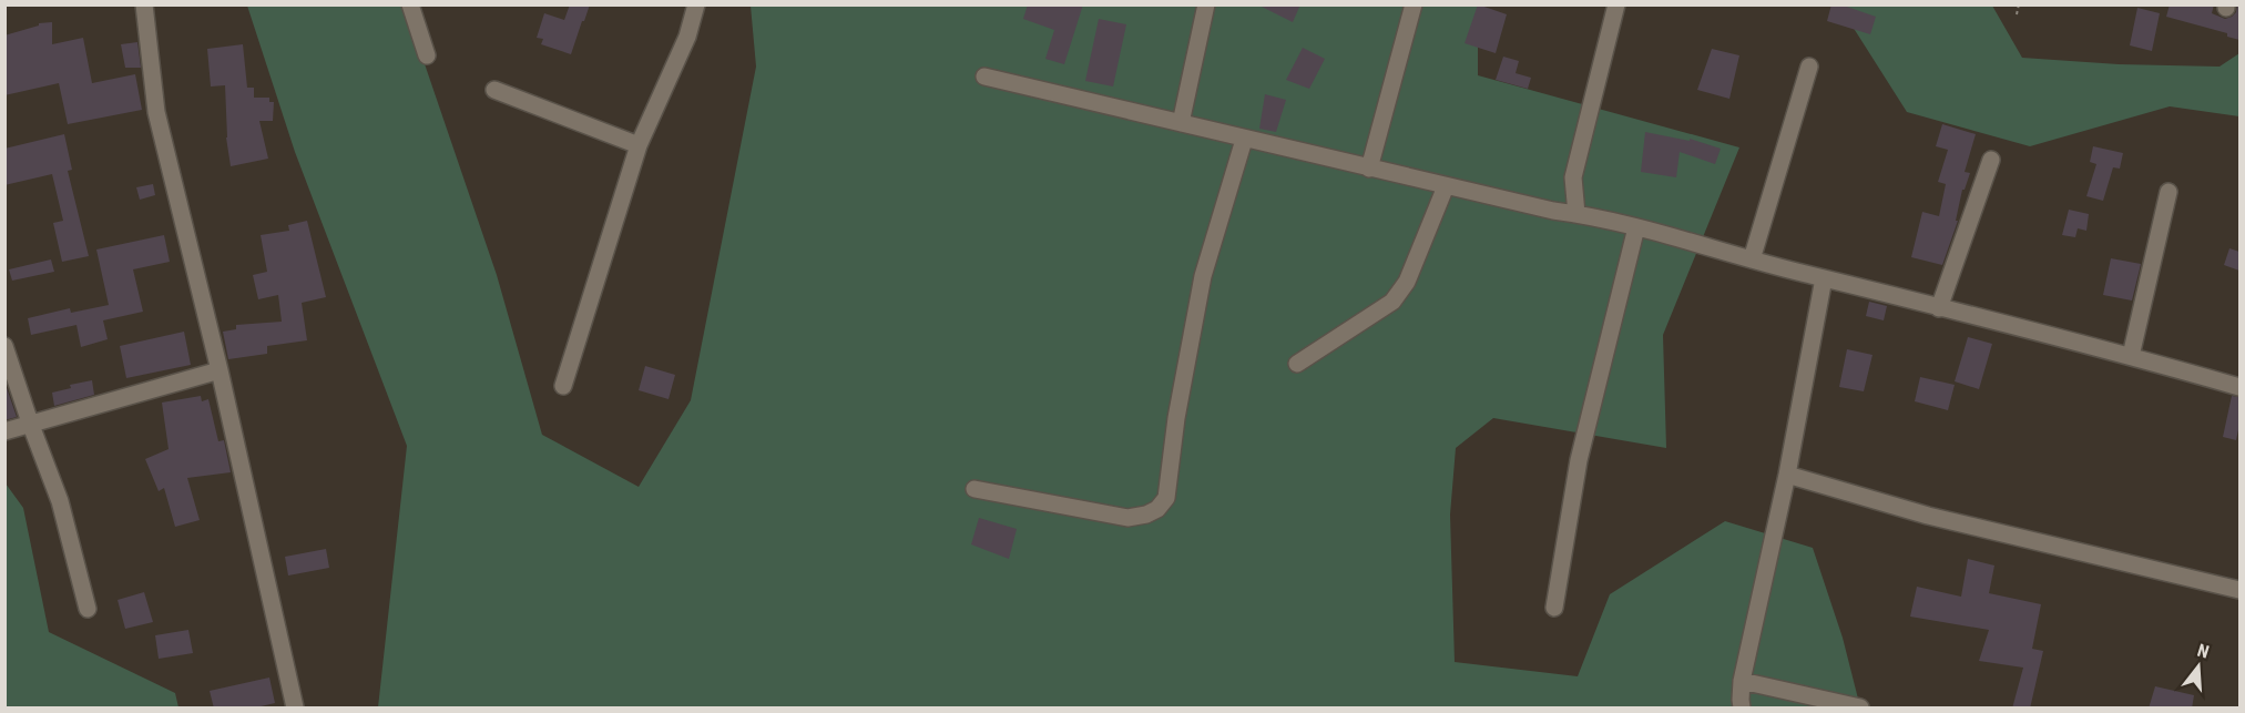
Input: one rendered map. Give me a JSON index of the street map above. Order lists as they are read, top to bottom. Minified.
{"north":"top"}
